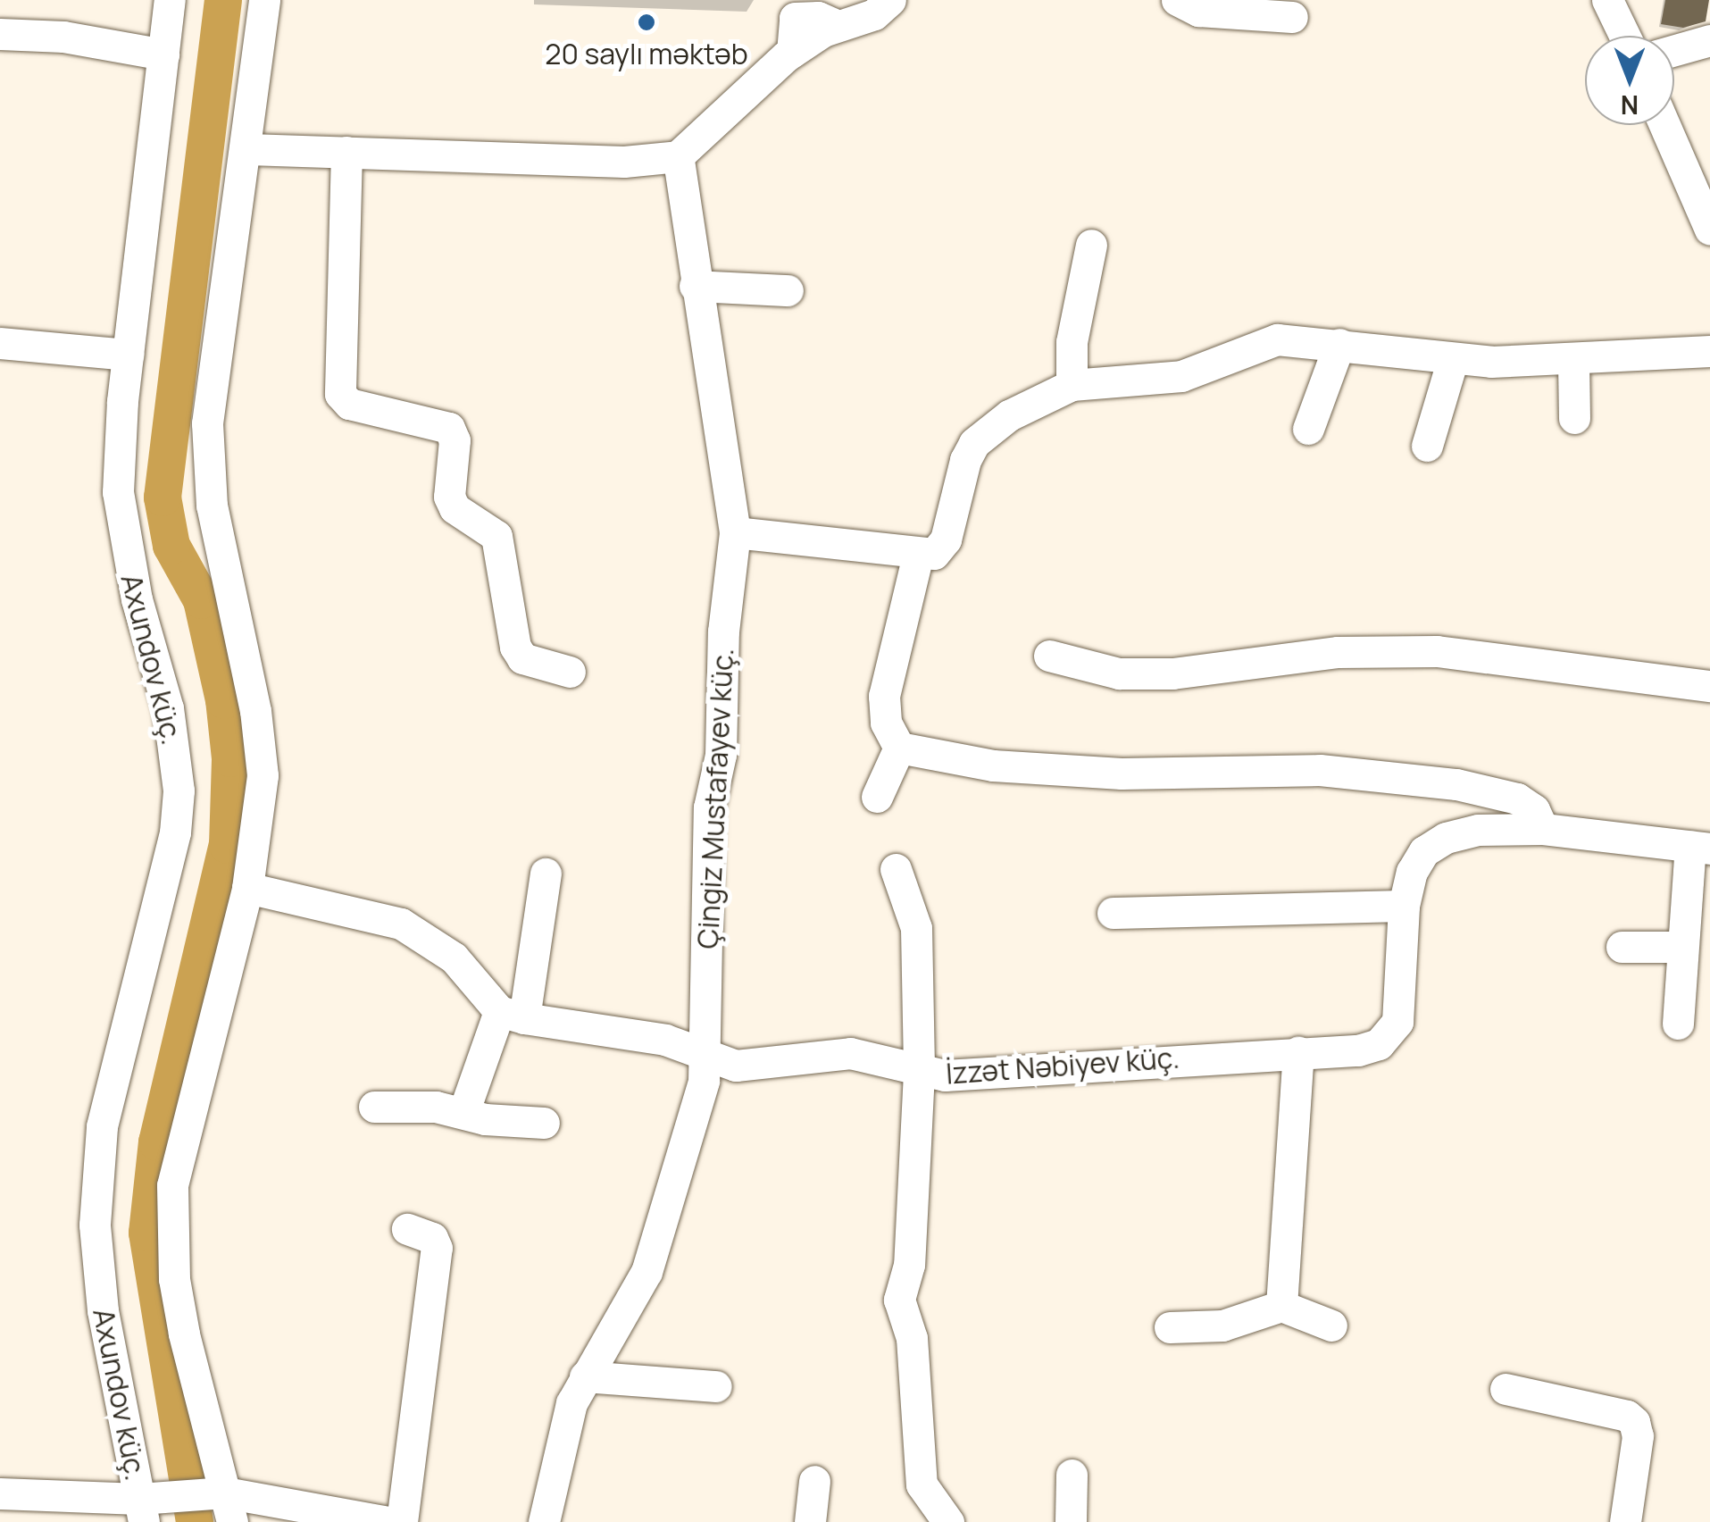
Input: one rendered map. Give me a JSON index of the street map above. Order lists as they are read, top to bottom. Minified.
{"streets":{"street":["Axundov küç.","Çingiz Mustafayev küç.","İzzət Nəbiyev küç."]},"crossings":[["Çingiz Mustafayev küç.","İzzət Nəbiyev küç."]],"places":["20 saylı məktəb"],"north":"bottom"}
